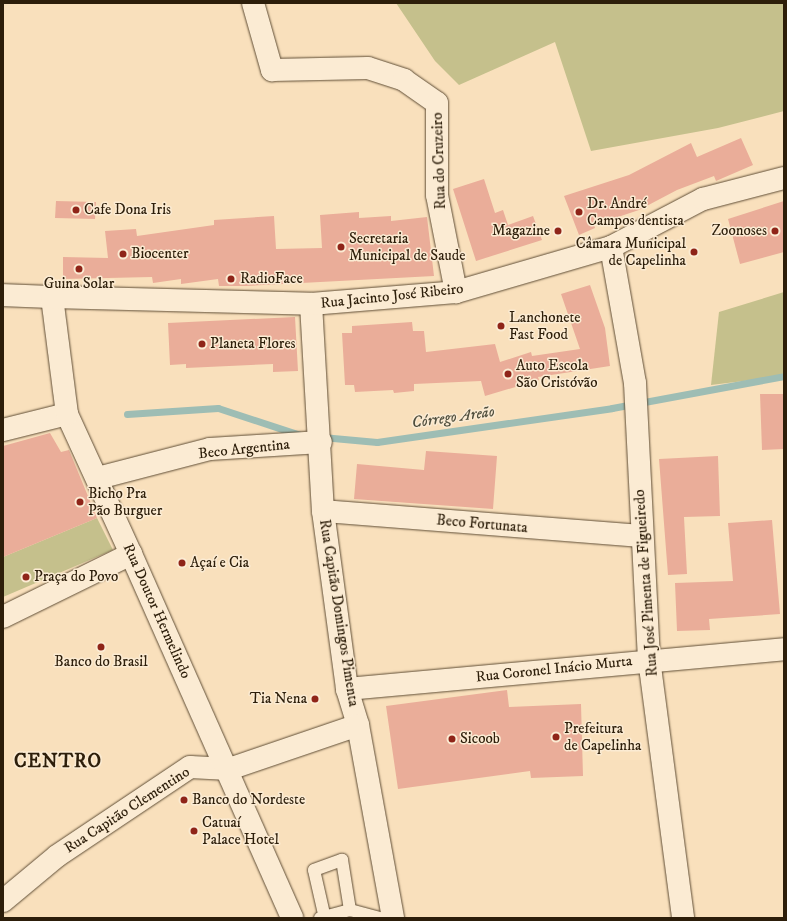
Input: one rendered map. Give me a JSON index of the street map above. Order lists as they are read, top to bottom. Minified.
{"streets":{"street":["Rua do Cruzeiro","Rua Jacinto José Ribeiro","Beco Argentina","Beco Fortunata","Rua José Pimenta de Figueiredo","Rua Doutor Hermelindo","Rua Capitão Domingos Pimenta","Rua Coronel Inácio Murta","Rua Capitão Clementino"]},"crossings":[["Rua do Cruzeiro","Rua Jacinto José Ribeiro"],["Rua Jacinto José Ribeiro","Rua José Pimenta de Figueiredo"],["Rua Jacinto José Ribeiro","Rua Doutor Hermelindo"],["Rua Jacinto José Ribeiro","Rua Capitão Domingos Pimenta"],["Beco Argentina","Rua Doutor Hermelindo"],["Beco Argentina","Rua Capitão Domingos Pimenta"],["Beco Fortunata","Rua José Pimenta de Figueiredo"],["Beco Fortunata","Rua Capitão Domingos Pimenta"],["Rua José Pimenta de Figueiredo","Rua Coronel Inácio Murta"],["Rua Doutor Hermelindo","Rua Capitão Clementino"],["Rua Capitão Domingos Pimenta","Rua Coronel Inácio Murta"],["Rua Capitão Domingos Pimenta","Rua Capitão Clementino"]],"districts":["CENTRO"],"water":["Córrego Areão"],"places":["Cafe Dona Iris","Dr. André Campos dentista","Magazine","Zoonoses","Secretaria Municipal de Saude","Câmara Municipal de Capelinha","Biocenter","Guina Solar","RadioFace","Lanchonete Fast Food","Planeta Flores","Auto Escola São Cristóvão","Bicho Pra Pão Burguer","Açaí e Cia","Praça do Povo","Banco do Brasil","Tia Nena","Prefeitura de Capelinha","Sicoob","Banco do Nordeste","Catuaí Palace Hotel"]}
